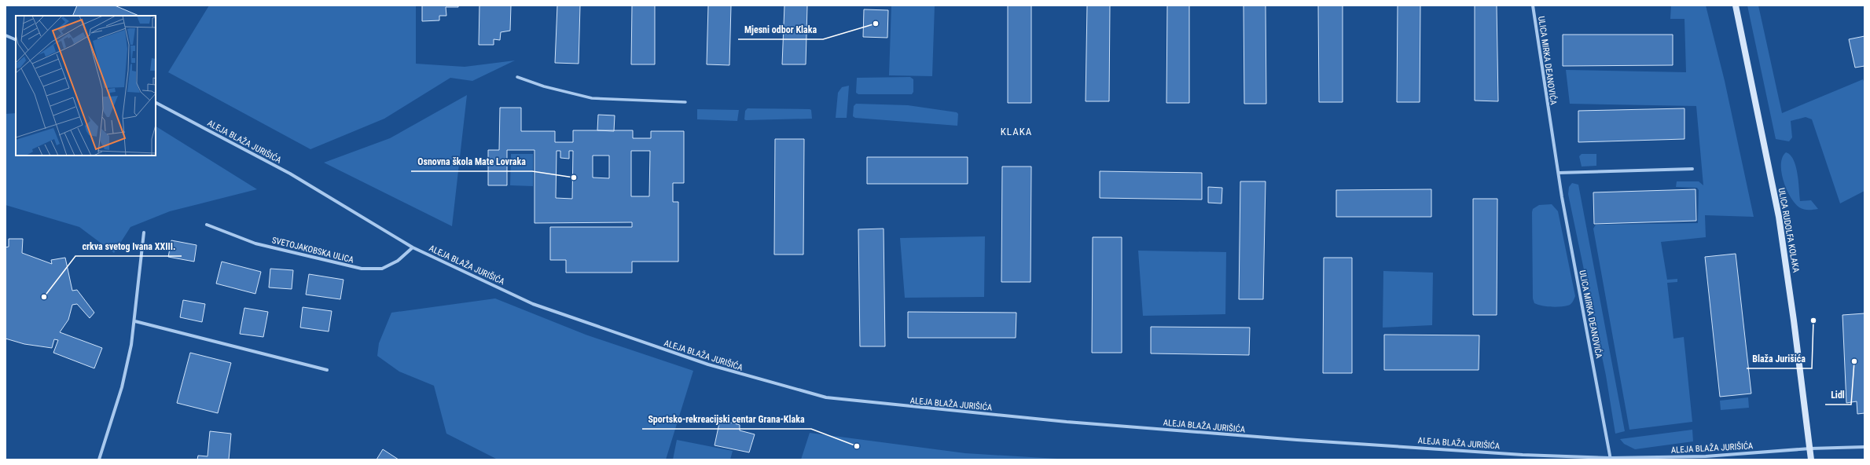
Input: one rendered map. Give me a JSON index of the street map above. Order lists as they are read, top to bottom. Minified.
{"streets":{"main road":["ULICA RUDOLFA KOLAKA"],"street":["ULICA MIRKA DEANOVIĆA","ALEJA BLAŽA JURIŠIĆA","SVETOJAKOBSKA ULICA"]},"crossings":[["ULICA MIRKA DEANOVIĆA","ALEJA BLAŽA JURIŠIĆA"],["ALEJA BLAŽA JURIŠIĆA","ULICA RUDOLFA KOLAKA"],["ALEJA BLAŽA JURIŠIĆA","SVETOJAKOBSKA ULICA"]],"districts":["KLAKA"],"places":["Mjesni odbor Klaka","Osnovna škola Mate Lovraka","crkva svetog Ivana XXIII.","Blaža Jurišića","Lidl","Sportsko-rekreacijski centar Grana-Klaka"]}
